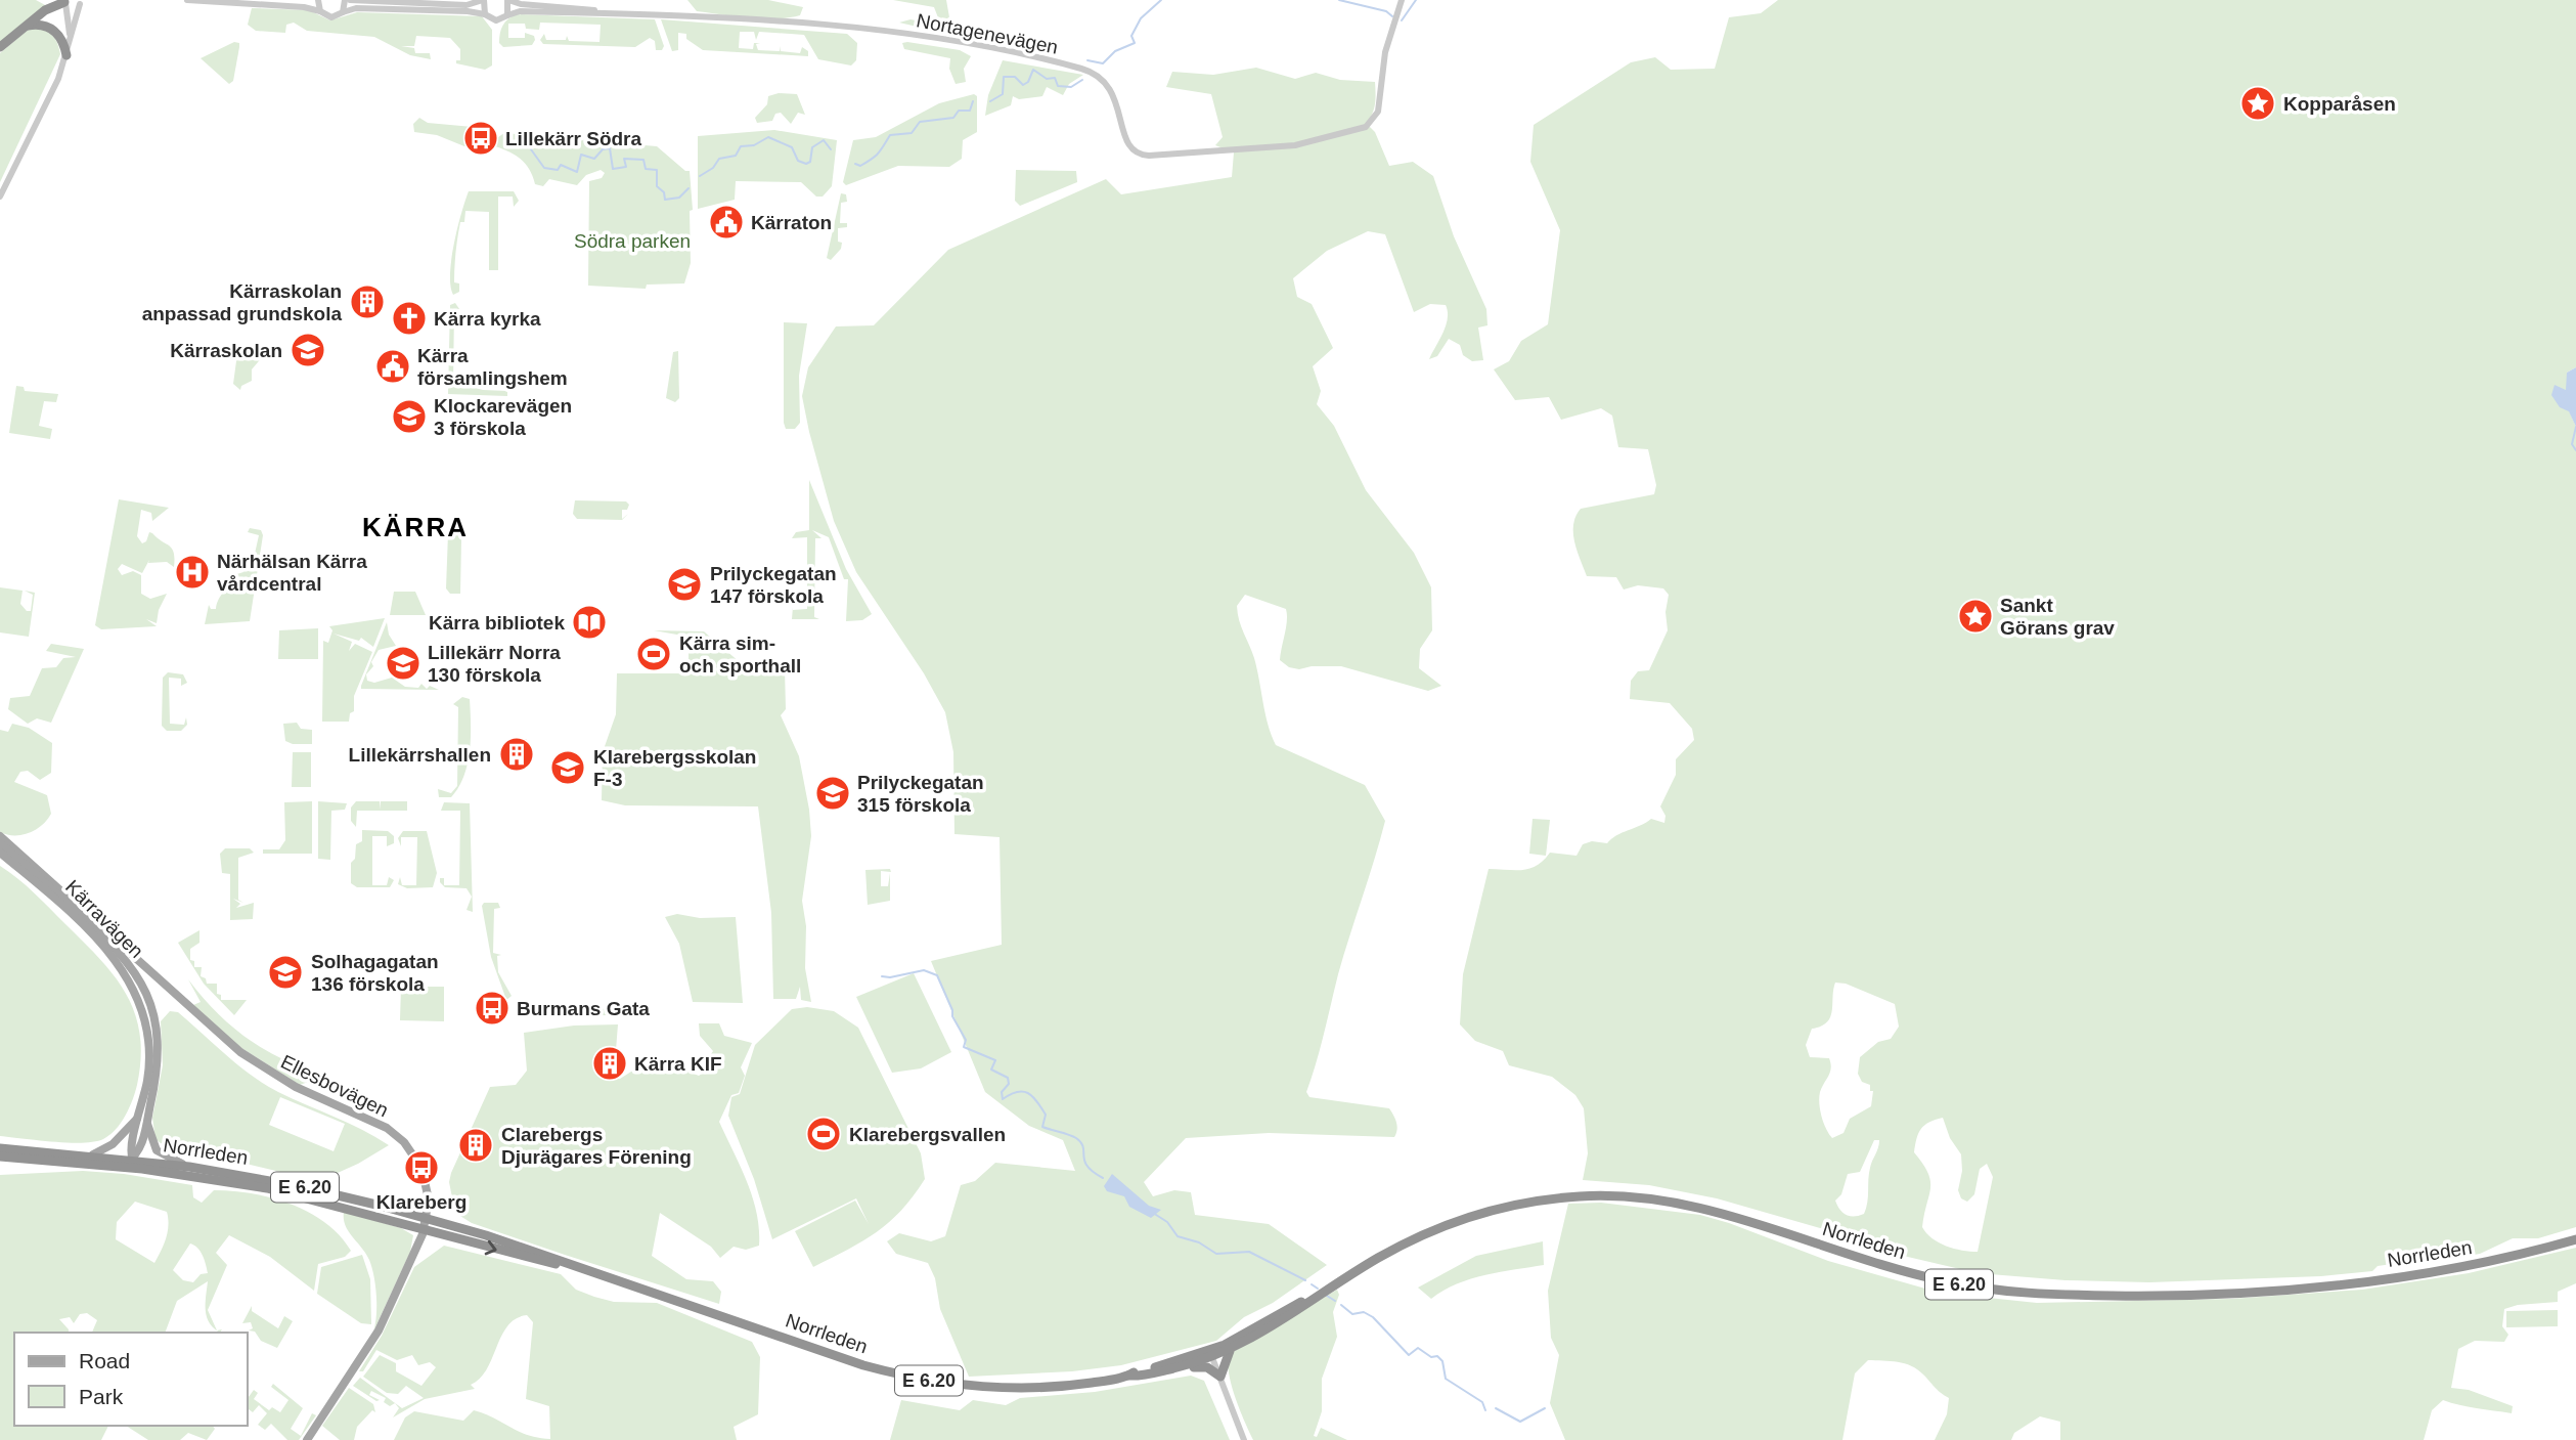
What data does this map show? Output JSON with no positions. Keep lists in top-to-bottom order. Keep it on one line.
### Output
{"streets":{"highway":["Norrleden","E 6.20"],"main road":["Kärravägen","Ellesbovägen"],"street":["Nortagenevägen"]},"crossings":[["Kärravägen","Norrleden"],["Ellesbovägen","Norrleden"]],"districts":["KÄRRA"],"parks":["Södra parken"],"places":{"place":["Kopparåsen","Sankt Görans grav"],"bus stop":["Lillekärr Södra","Burmans Gata","Klareberg"],"public building":["Kärraton","Kärra församlingshem"],"building":["Kärraskolan anpassad grundskola","Lillekärrshallen","Kärra KIF","Clarebergs Djurägares Förening"],"church":["Kärra kyrka"],"school or university":["Kärraskolan","Klockarevägen 3 förskola","Prilyckegatan 147 förskola","Lillekärr Norra 130 förskola","Klarebergsskolan F-3","Prilyckegatan 315 förskola","Solhagagatan 136 förskola"],"hospital":["Närhälsan Kärra vårdcentral"],"library":["Kärra bibliotek"],"sports":["Kärra sim- och sporthall","Klarebergsvallen"]},"legend":["Road","Park"]}
